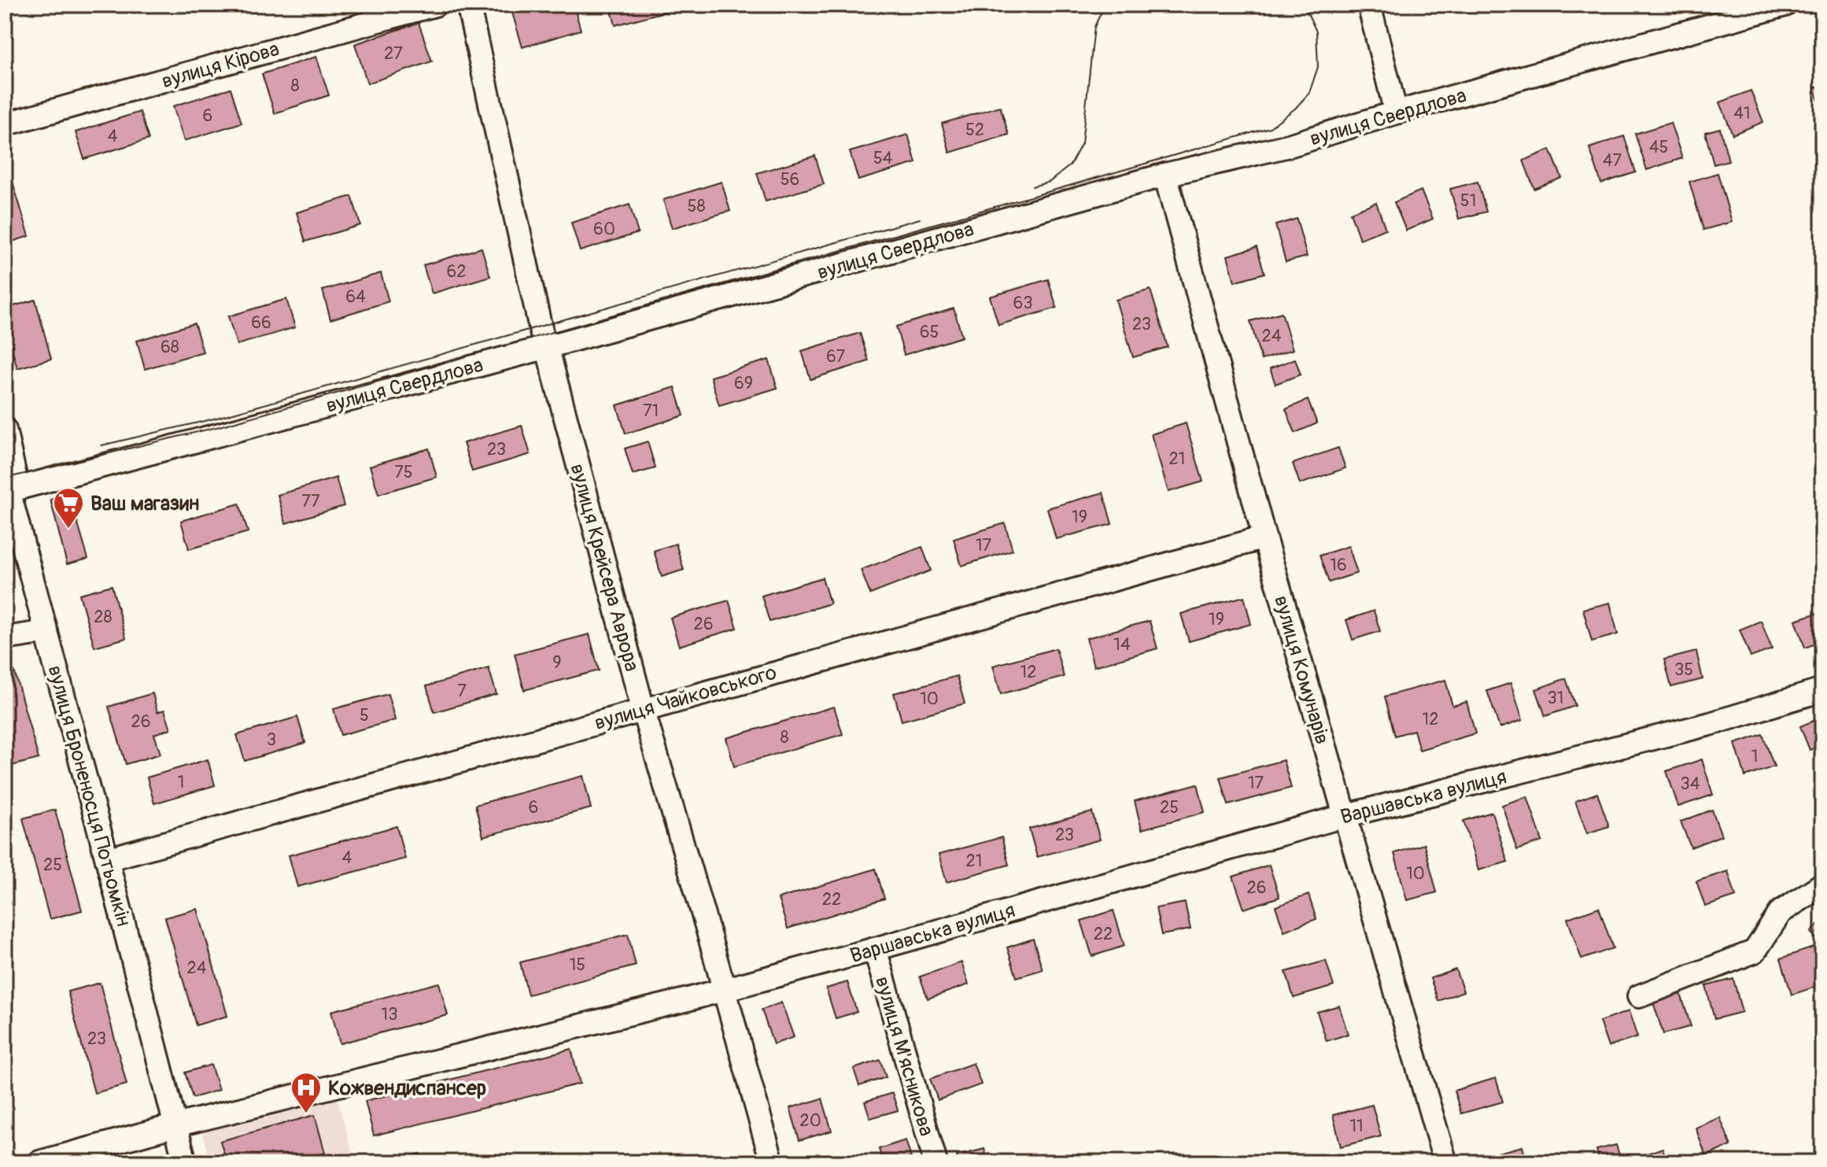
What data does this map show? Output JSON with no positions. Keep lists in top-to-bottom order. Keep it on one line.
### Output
{"streets":{"street":["вулиця Кірова","вулиця Свердлова","вулиця Крейсера Аврора","вулиця Комунарів","вулиця Чайковського","вулиця Броненосця Потьомкін","Варшавська вулиця","вулиця М'ясникова"]},"crossings":[["вулиця Свердлова","вулиця Крейсера Аврора"],["вулиця Свердлова","вулиця Комунарів"],["вулиця Свердлова","вулиця Броненосця Потьомкін"],["вулиця Крейсера Аврора","вулиця Чайковського"],["вулиця Крейсера Аврора","Варшавська вулиця"],["вулиця Комунарів","вулиця Чайковського"],["вулиця Комунарів","Варшавська вулиця"],["вулиця Чайковського","вулиця Броненосця Потьомкін"],["вулиця Броненосця Потьомкін","Варшавська вулиця"],["Варшавська вулиця","вулиця М'ясникова"]],"places":{"supermarket":["Ваш магазин"],"hospital":["Кожвендиспансер"]},"house_numbers":["27","8","41","6","52","4","45","54","47","56","51","58","60","62","64","63","66","23","65","24","68","67","69","71","23","21","75","77","19","17","16","28","19","26","14","9","35","12","7","31","10","5","12","26","8","3","1","1","17","34","6","25","23","4","21","25","10","26","22","22","15","24","13","23","20","11"]}
